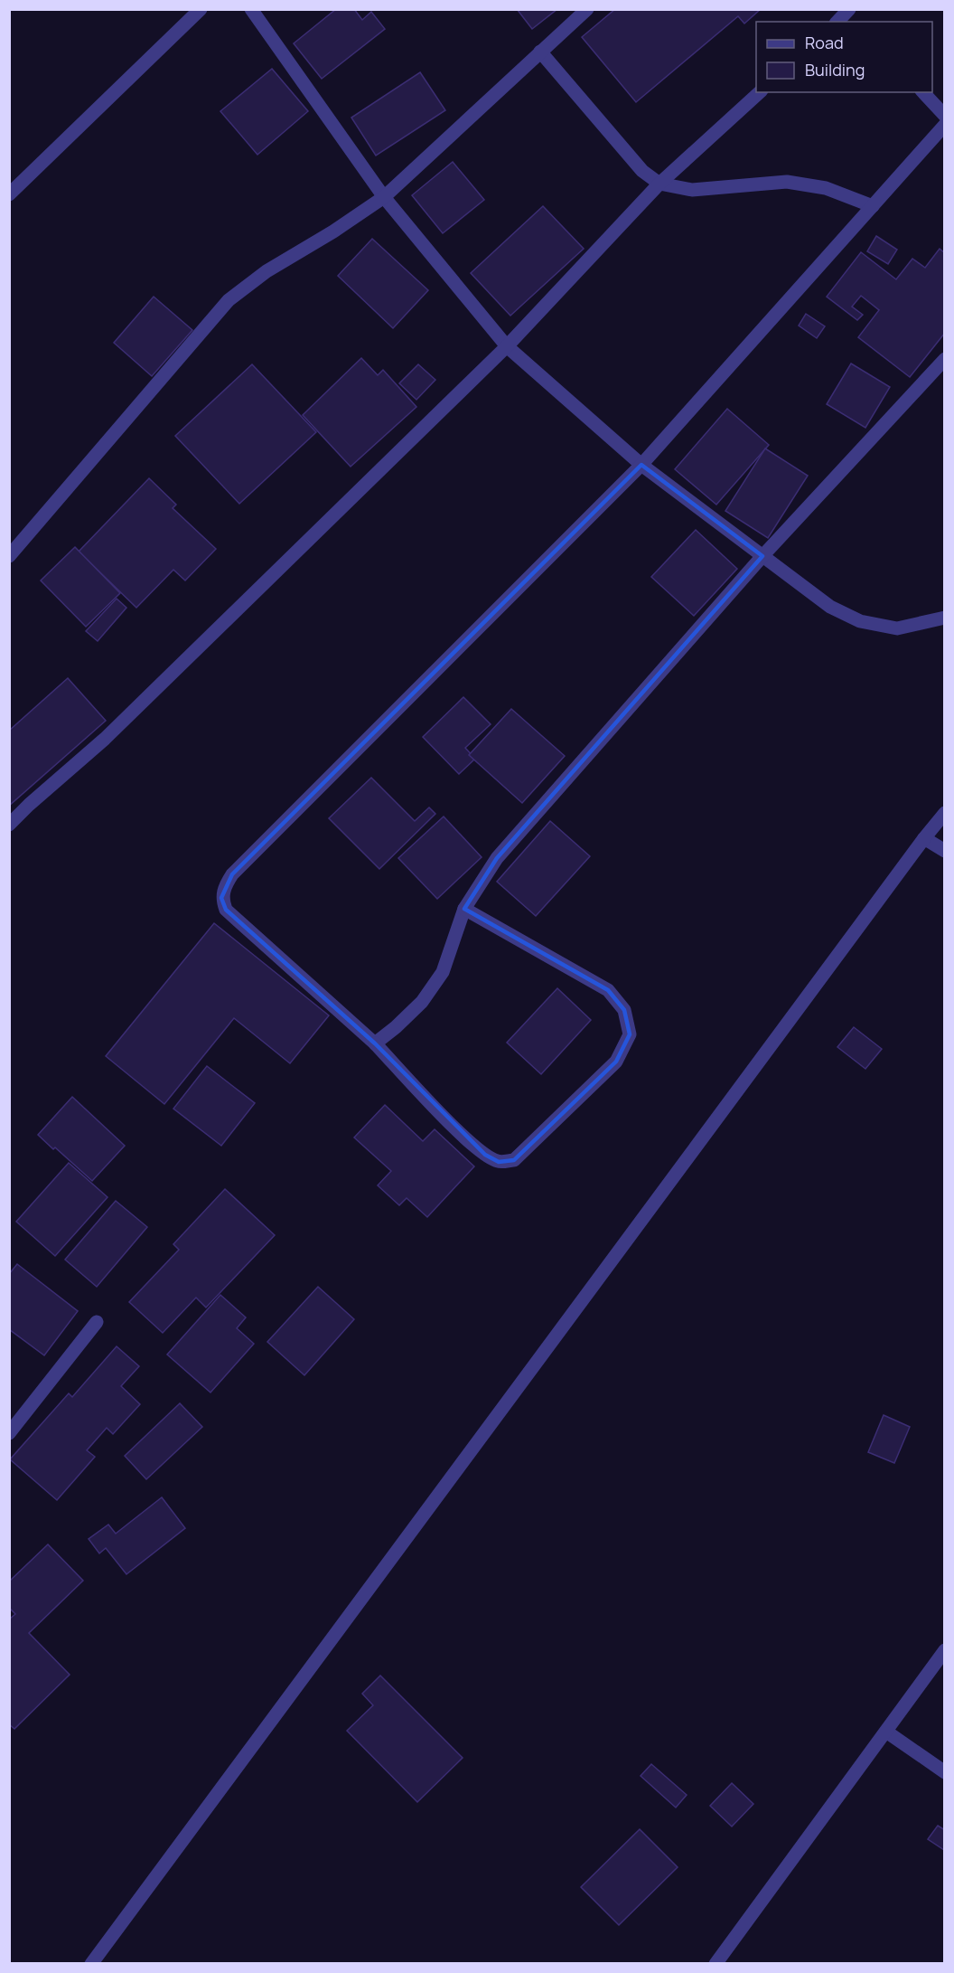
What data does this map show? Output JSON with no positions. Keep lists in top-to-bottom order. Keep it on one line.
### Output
{"legend":["Road","Building"]}
